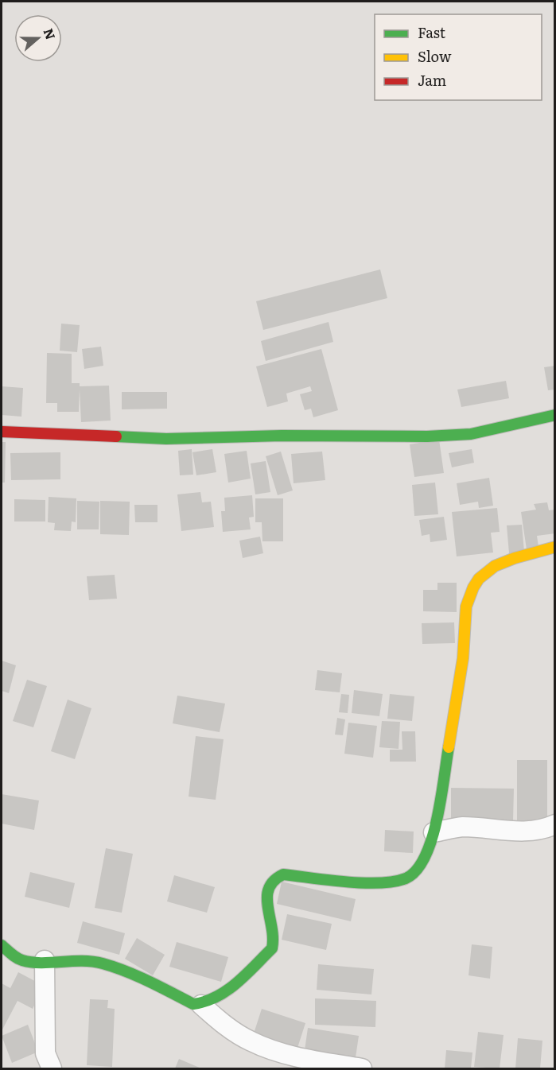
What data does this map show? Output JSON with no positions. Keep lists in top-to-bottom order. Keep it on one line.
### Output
{"legend":["Fast","Slow","Jam"],"north":"right"}
